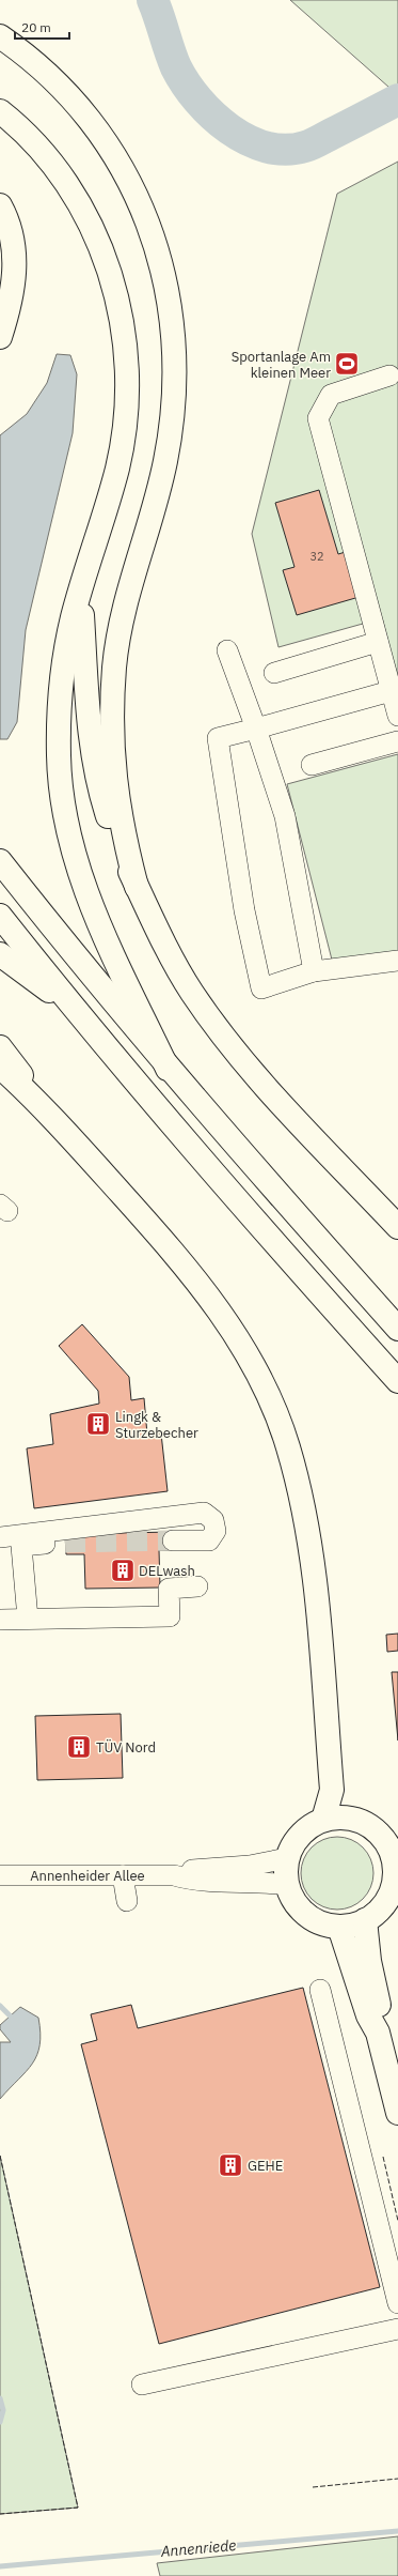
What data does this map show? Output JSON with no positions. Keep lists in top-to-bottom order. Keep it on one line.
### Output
{"streets":{"street":["Annenheider Allee"]},"water":["Annenriede"],"places":{"sports":["Sportanlage Am kleinen Meer"],"building":["Lingk & Sturzebecher","DELwash","TÜV Nord","GEHE"]},"house_numbers":["32"],"scale_bar":"20 m"}
